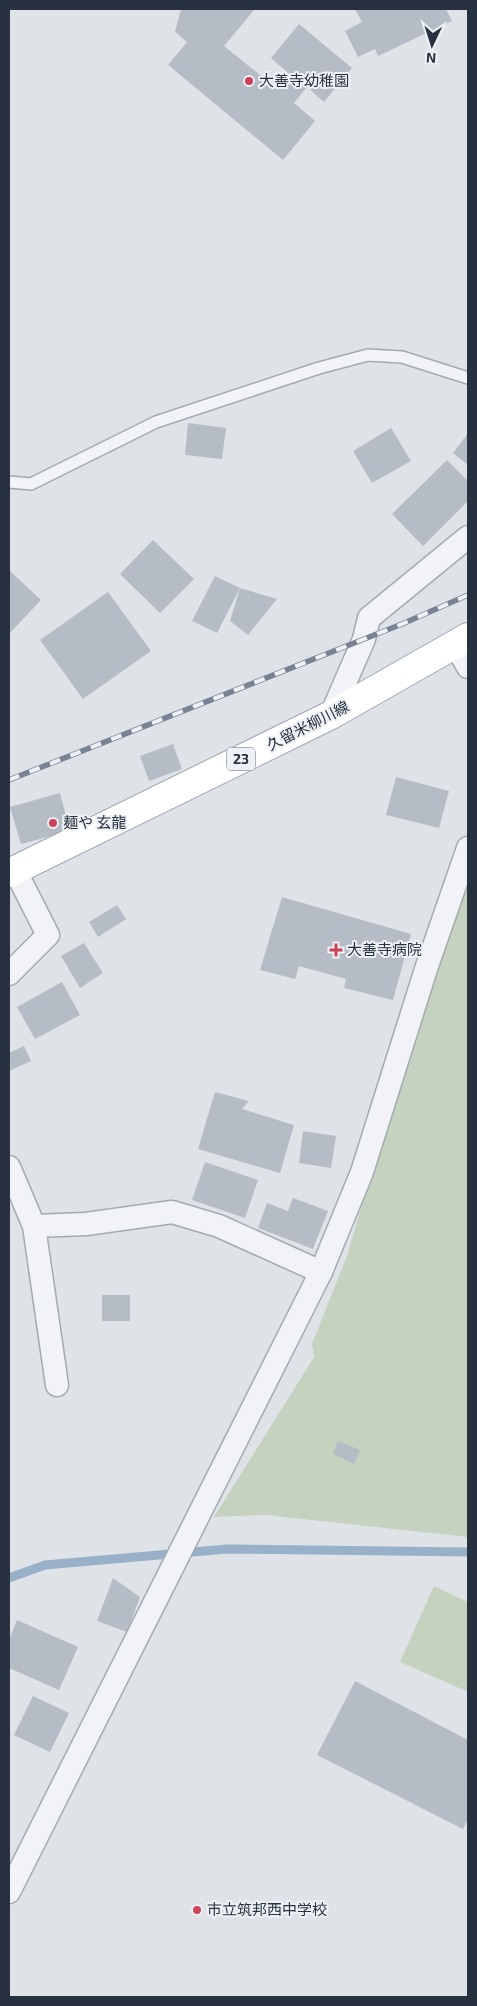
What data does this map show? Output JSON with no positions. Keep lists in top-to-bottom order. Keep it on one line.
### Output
{"streets":{"main road":["久留米柳川線","23"]},"places":{"other":["大善寺幼稚園","麺や 玄龍","市立筑邦西中学校"],"health":["大善寺病院"]},"north":"bottom"}
